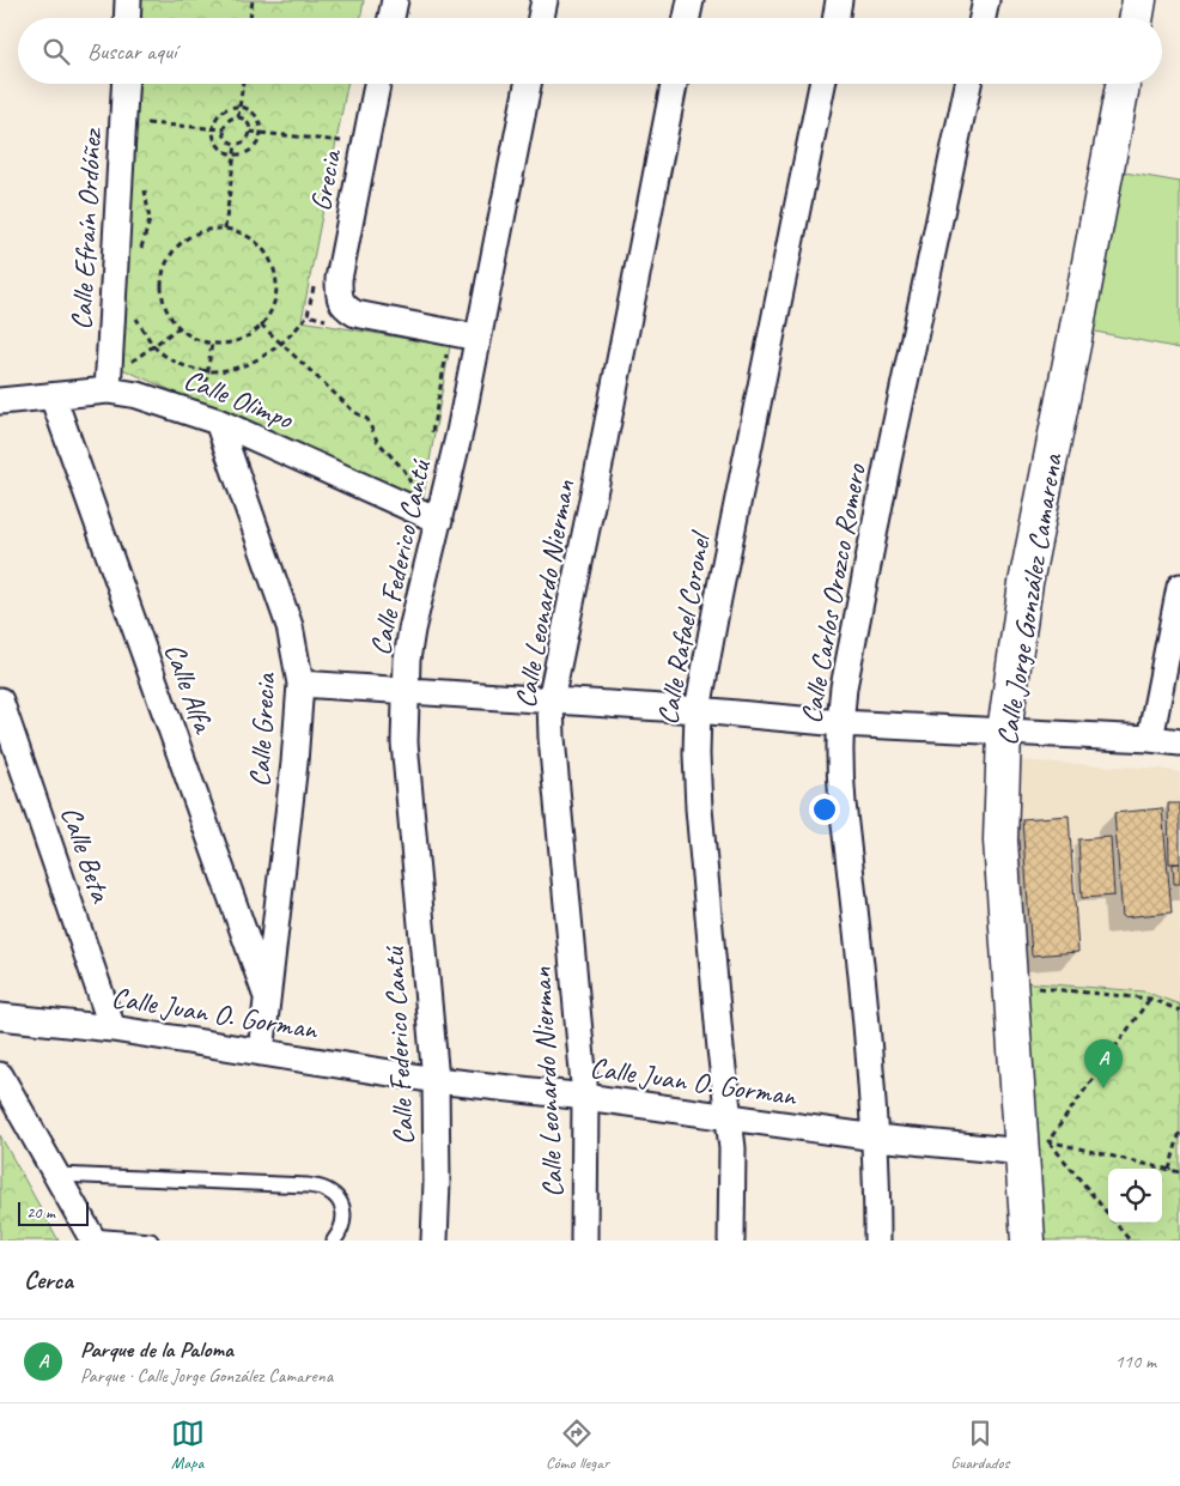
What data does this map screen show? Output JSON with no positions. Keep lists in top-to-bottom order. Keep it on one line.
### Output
{"streets":{"street":["Grecia","Calle Efraín Ordóñez","Calle Olimpo","Calle Federico Cantú","Calle Leonardo Nierman","Calle Carlos Orozco Romero","Calle Jorge González Camarena","Calle Rafael Coronel","Calle Alfa","Calle Grecia","Calle Beta","Calle Juan O. Gorman"]},"crossings":[["Grecia","Calle Federico Cantú"],["Calle Efraín Ordóñez","Calle Olimpo"],["Calle Olimpo","Calle Federico Cantú"],["Calle Olimpo","Calle Alfa"],["Calle Olimpo","Calle Grecia"],["Calle Federico Cantú","Calle Juan O. Gorman"],["Calle Leonardo Nierman","Calle Juan O. Gorman"],["Calle Carlos Orozco Romero","Calle Juan O. Gorman"],["Calle Jorge González Camarena","Calle Juan O. Gorman"],["Calle Rafael Coronel","Calle Juan O. Gorman"],["Calle Alfa","Calle Grecia"],["Calle Grecia","Calle Juan O. Gorman"],["Calle Beta","Calle Juan O. Gorman"]],"scale_bar":"20 m","page":{"search":"Buscar aquí","pins":"A","scale":"20 m","heading":"Cerca","list":[{"mark":"A","name":"Parque de la Paloma","note":"Parque · Calle Jorge González Camarena","value":"110 m"}],"nav":["Mapa","Cómo llegar","Guardados"]}}
